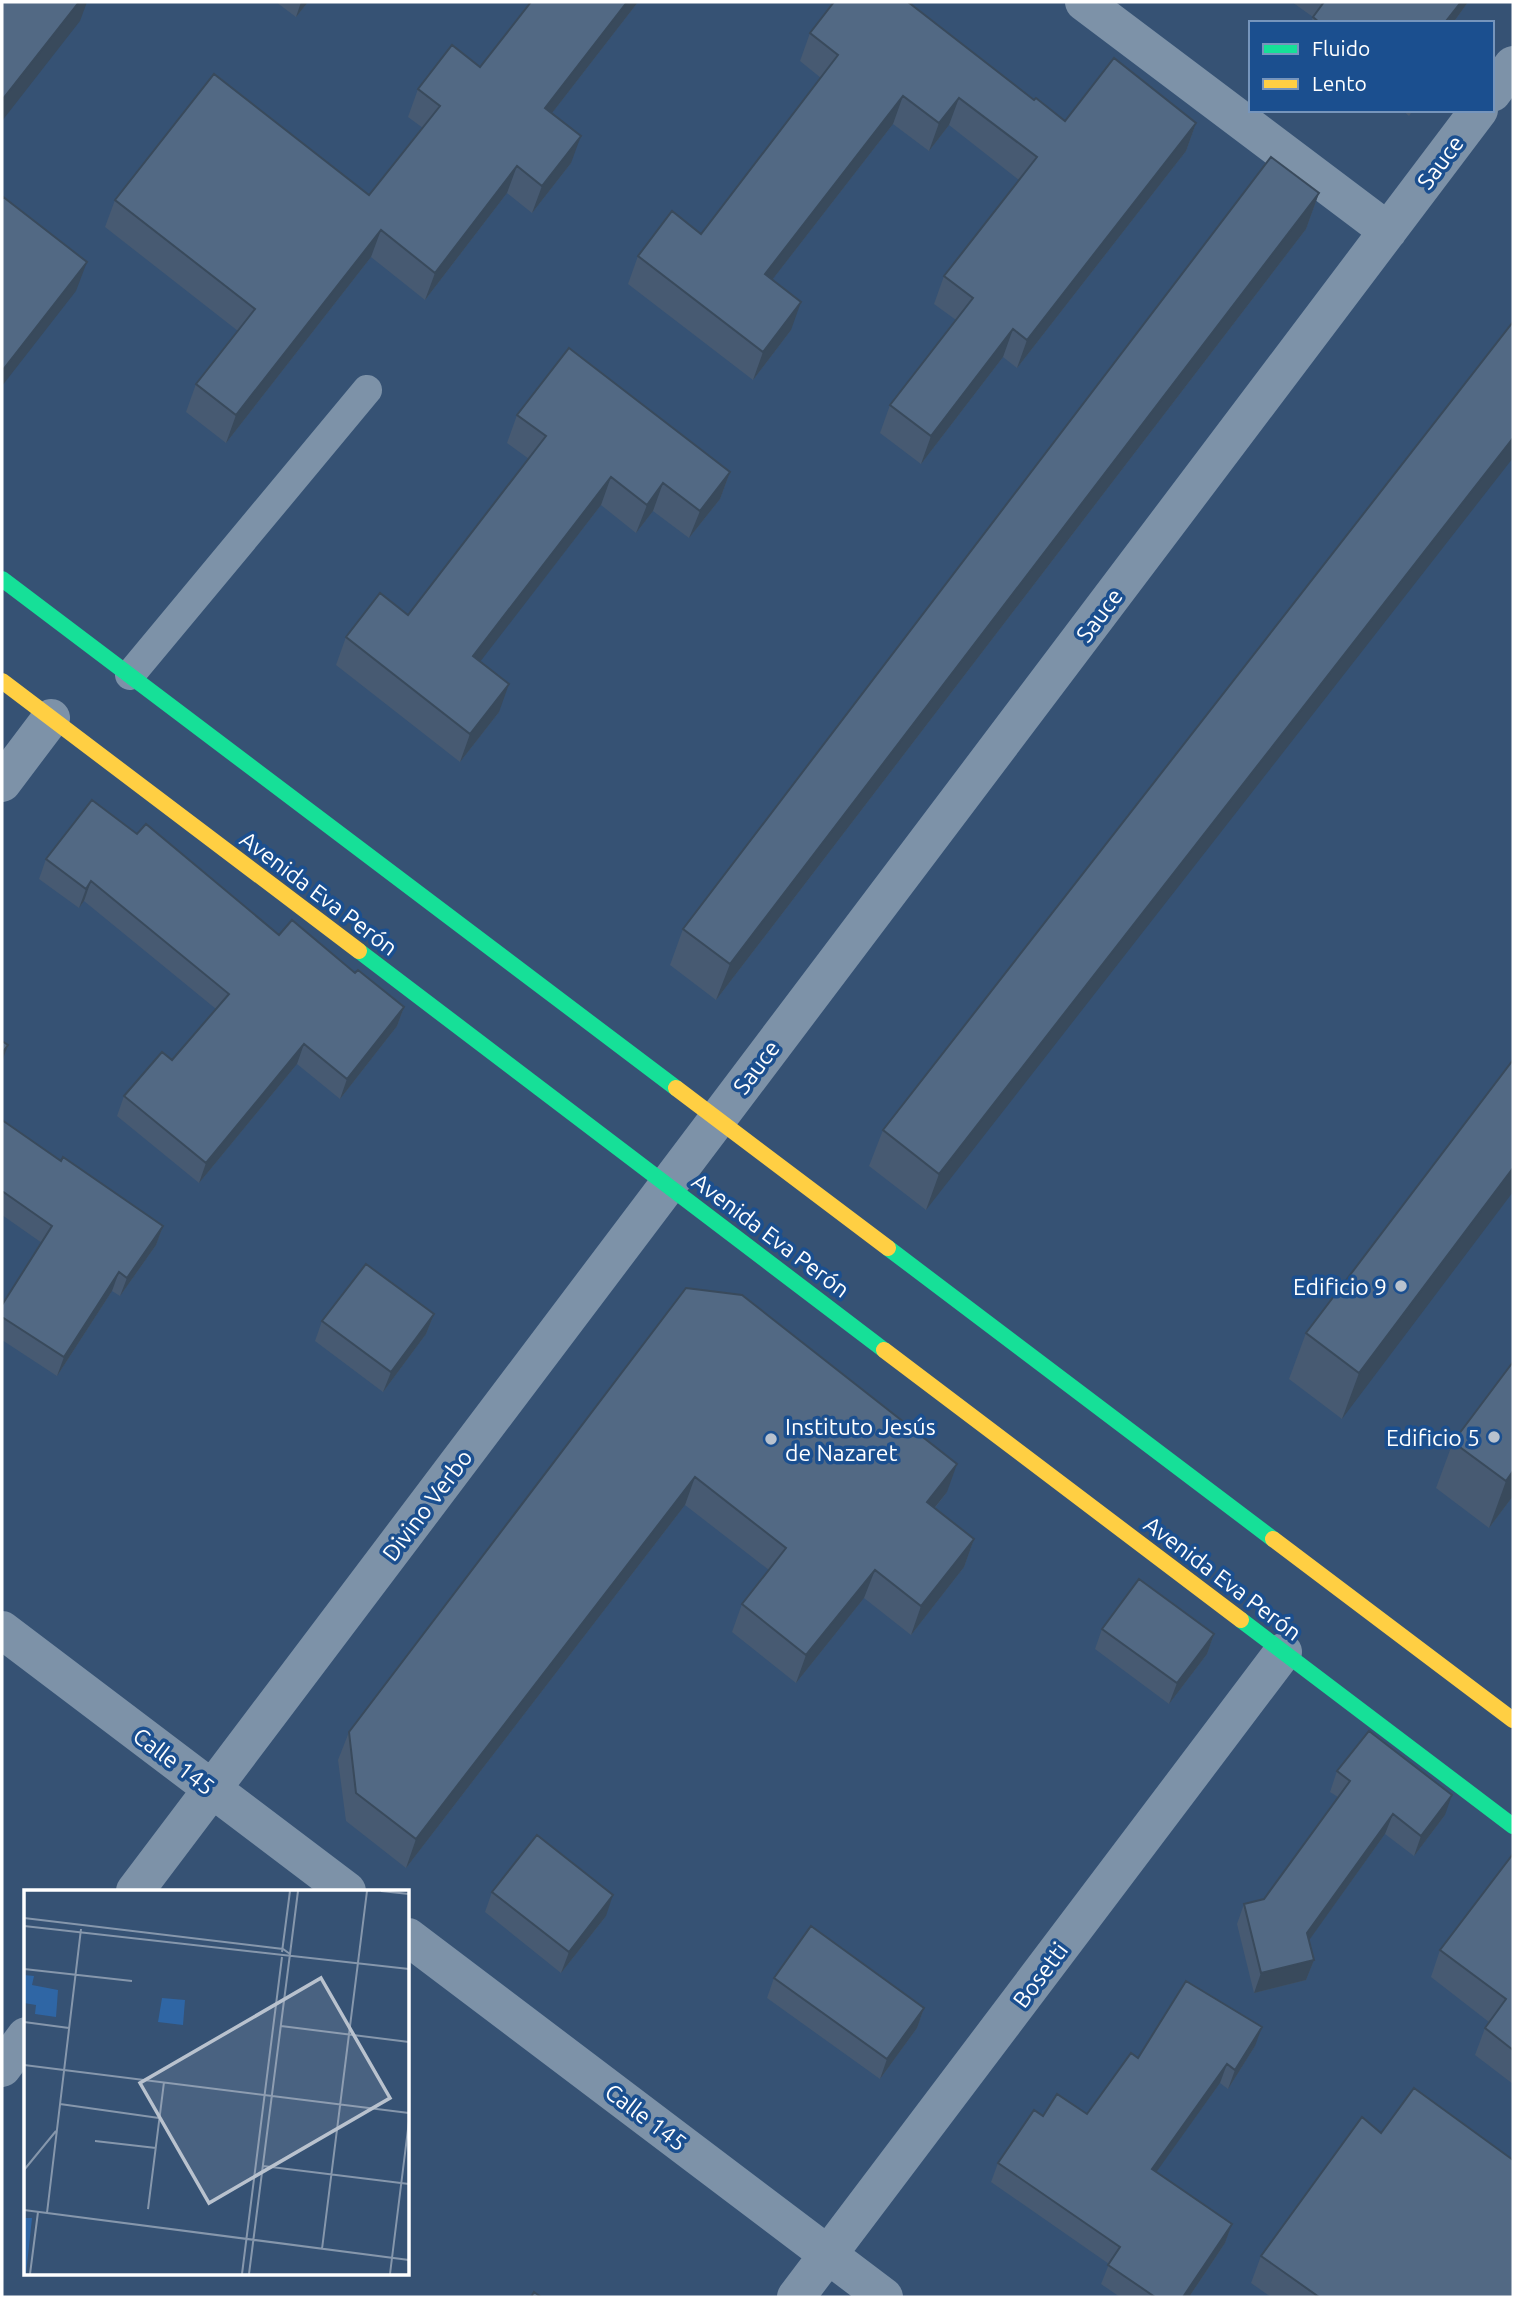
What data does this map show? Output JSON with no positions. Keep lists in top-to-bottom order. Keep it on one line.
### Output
{"streets":{"street":["Sauce","Avenida Eva Perón","Divino Verbo","Calle 145","Bosetti"]},"crossings":[["Sauce","Divino Verbo"],["Avenida Eva Perón","Divino Verbo"],["Avenida Eva Perón","Bosetti"],["Divino Verbo","Calle 145"],["Calle 145","Bosetti"]],"places":["Edificio 9","Edificio 5","Instituto Jesús de Nazaret"],"legend":["Fluido","Lento"]}
